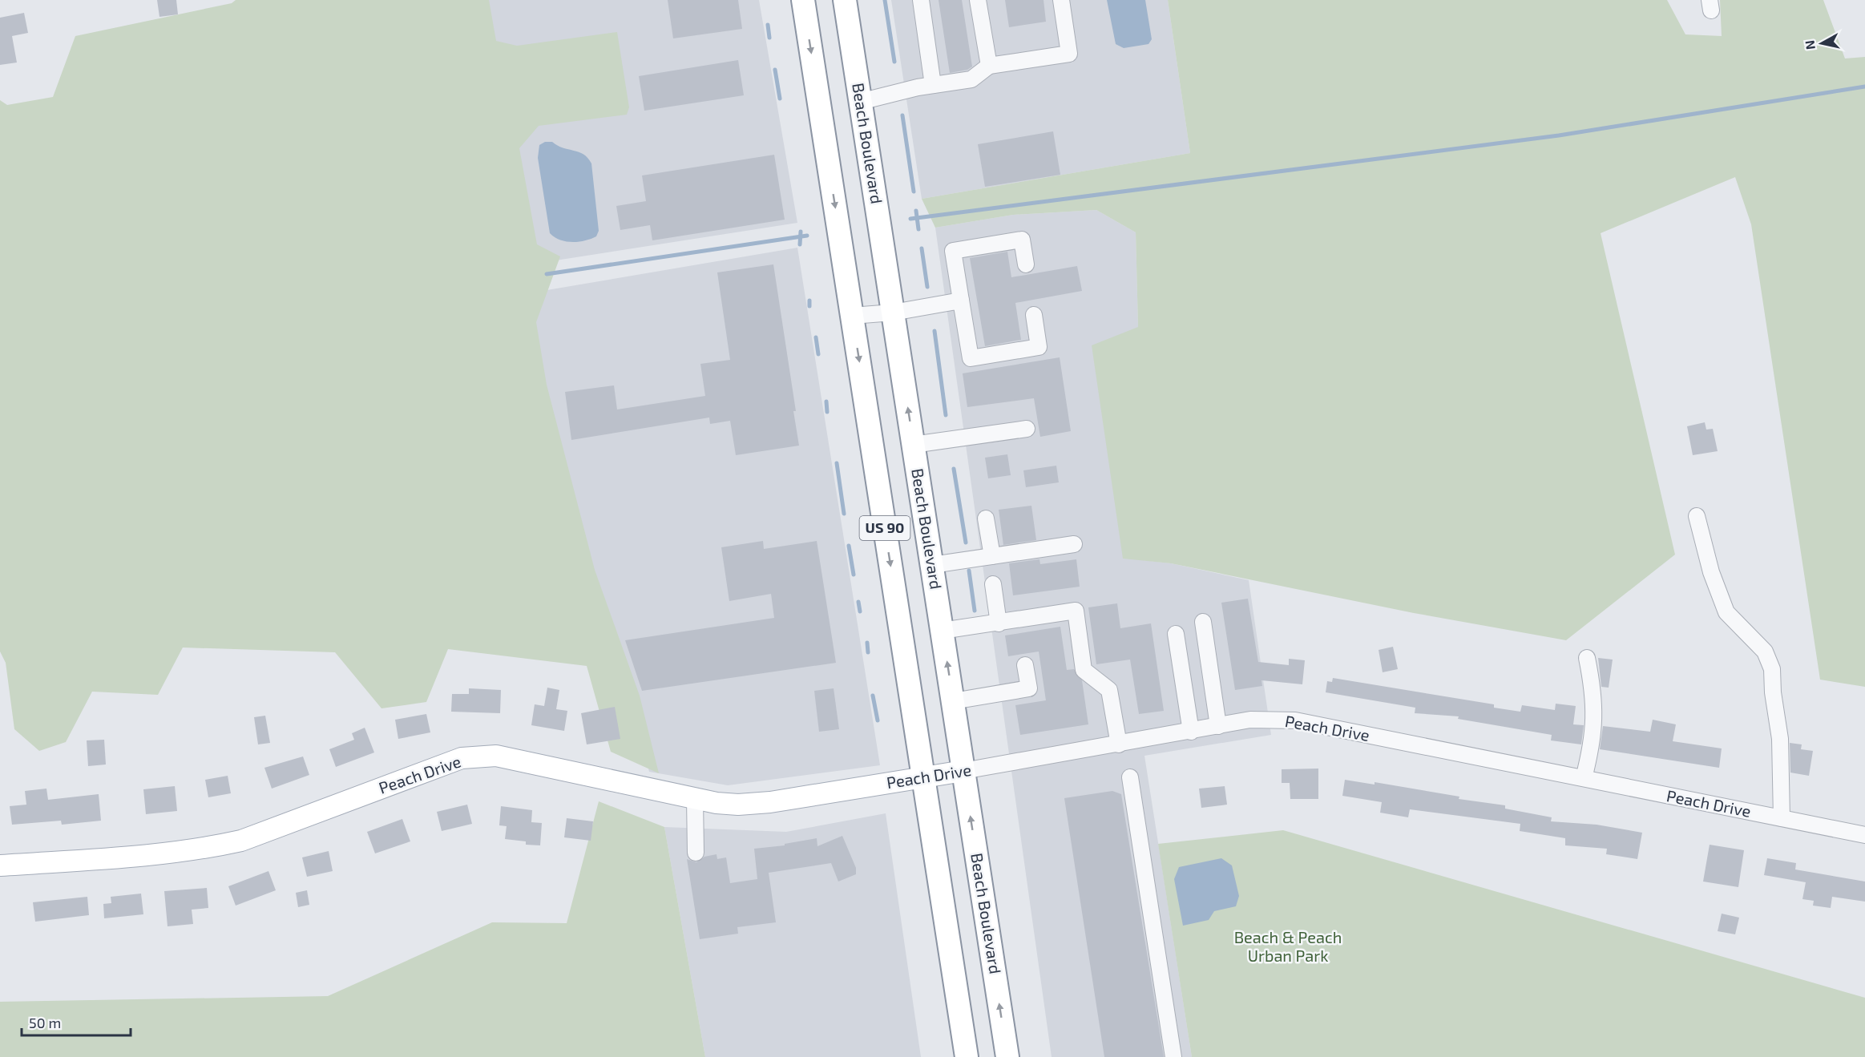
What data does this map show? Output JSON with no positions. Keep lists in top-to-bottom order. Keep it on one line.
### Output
{"streets":{"highway":["Beach Boulevard","US 90"],"main road":["Peach Drive"]},"crossings":[["Beach Boulevard","Peach Drive"],["US 90","Peach Drive"]],"parks":["Beach & Peach Urban Park"],"scale_bar":"50 m","north":"left"}
